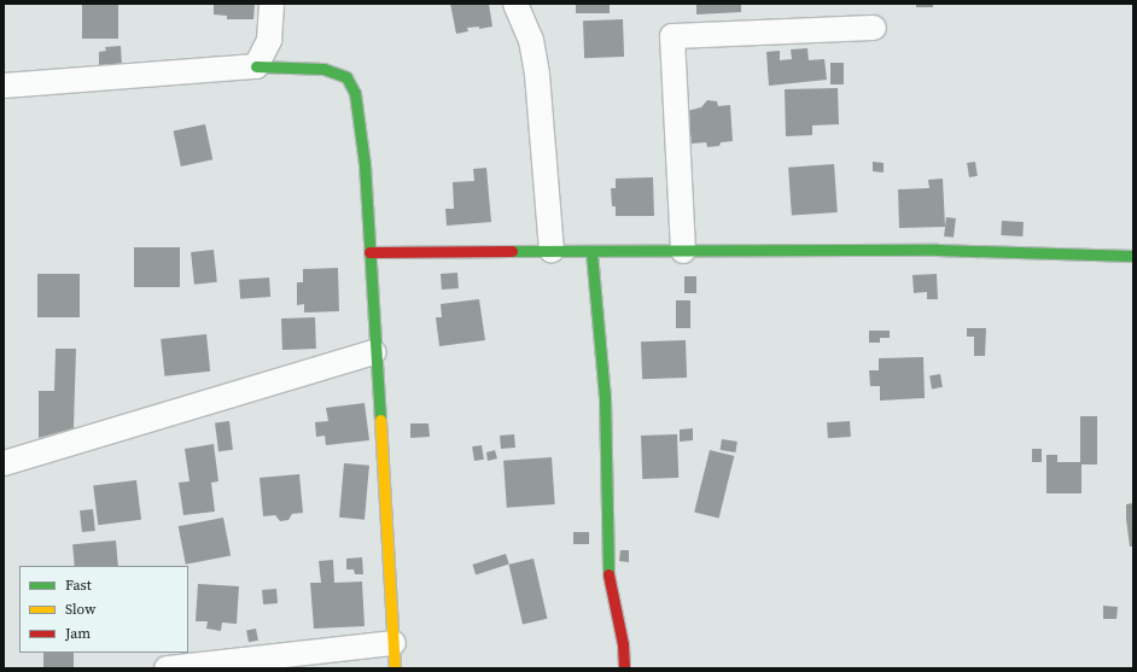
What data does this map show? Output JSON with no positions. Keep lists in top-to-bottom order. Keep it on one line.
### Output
{"legend":["Fast","Slow","Jam"]}
